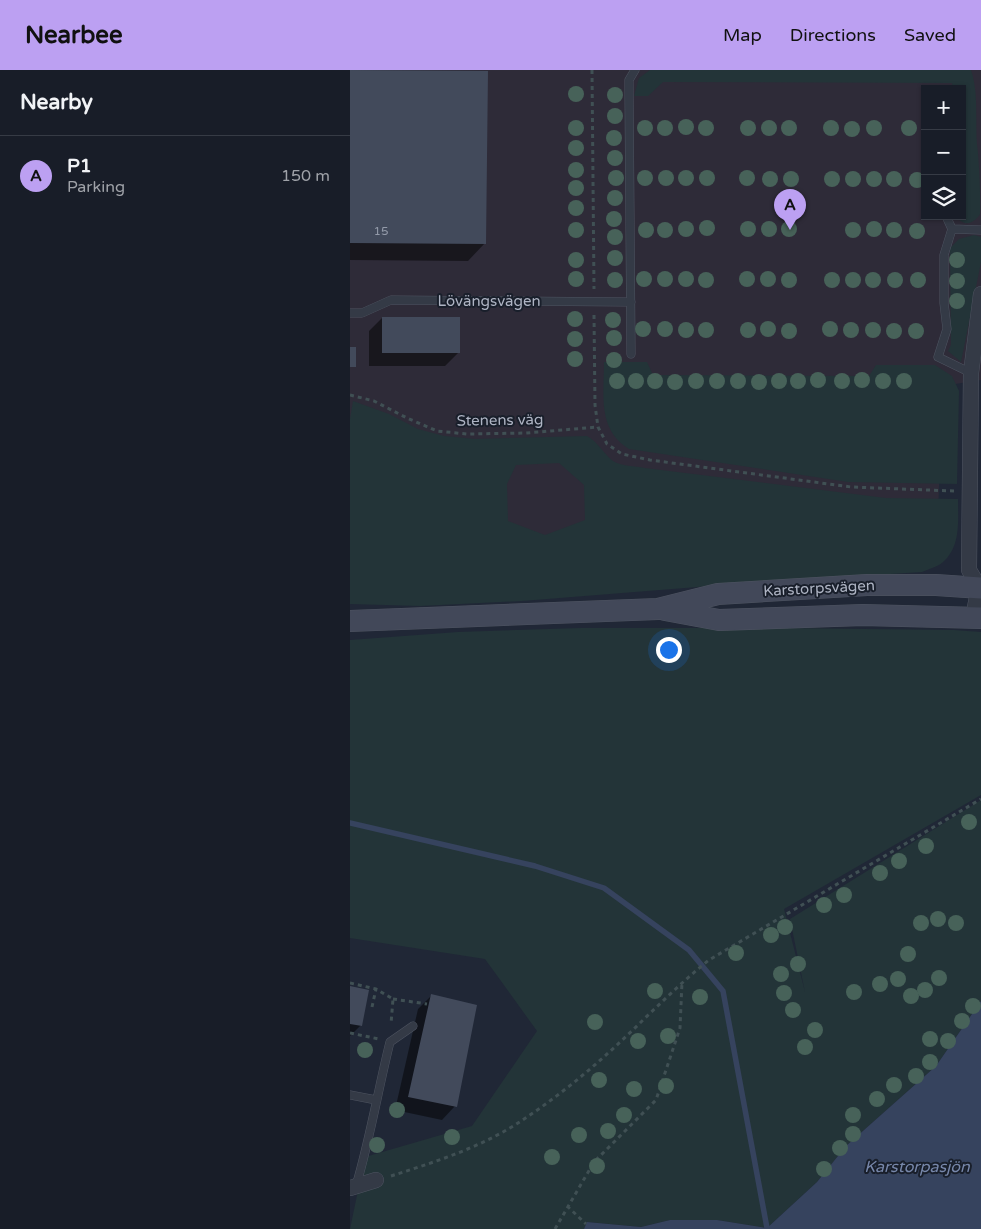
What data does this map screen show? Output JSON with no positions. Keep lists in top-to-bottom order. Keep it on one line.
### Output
{"streets":{"main road":["Karstorpsvägen"],"lane":["Lövängsvägen"],"path":["Stenens väg"]},"water":["Karstorpasjön"],"house_numbers":["15"],"page":{"header":"Nearbee","nav":["Map","Directions","Saved"],"heading":"Nearby","map_buttons":["+","−"],"list":[{"mark":"A","name":"P1","note":"Parking","value":"150 m"}],"pins":"A"}}
